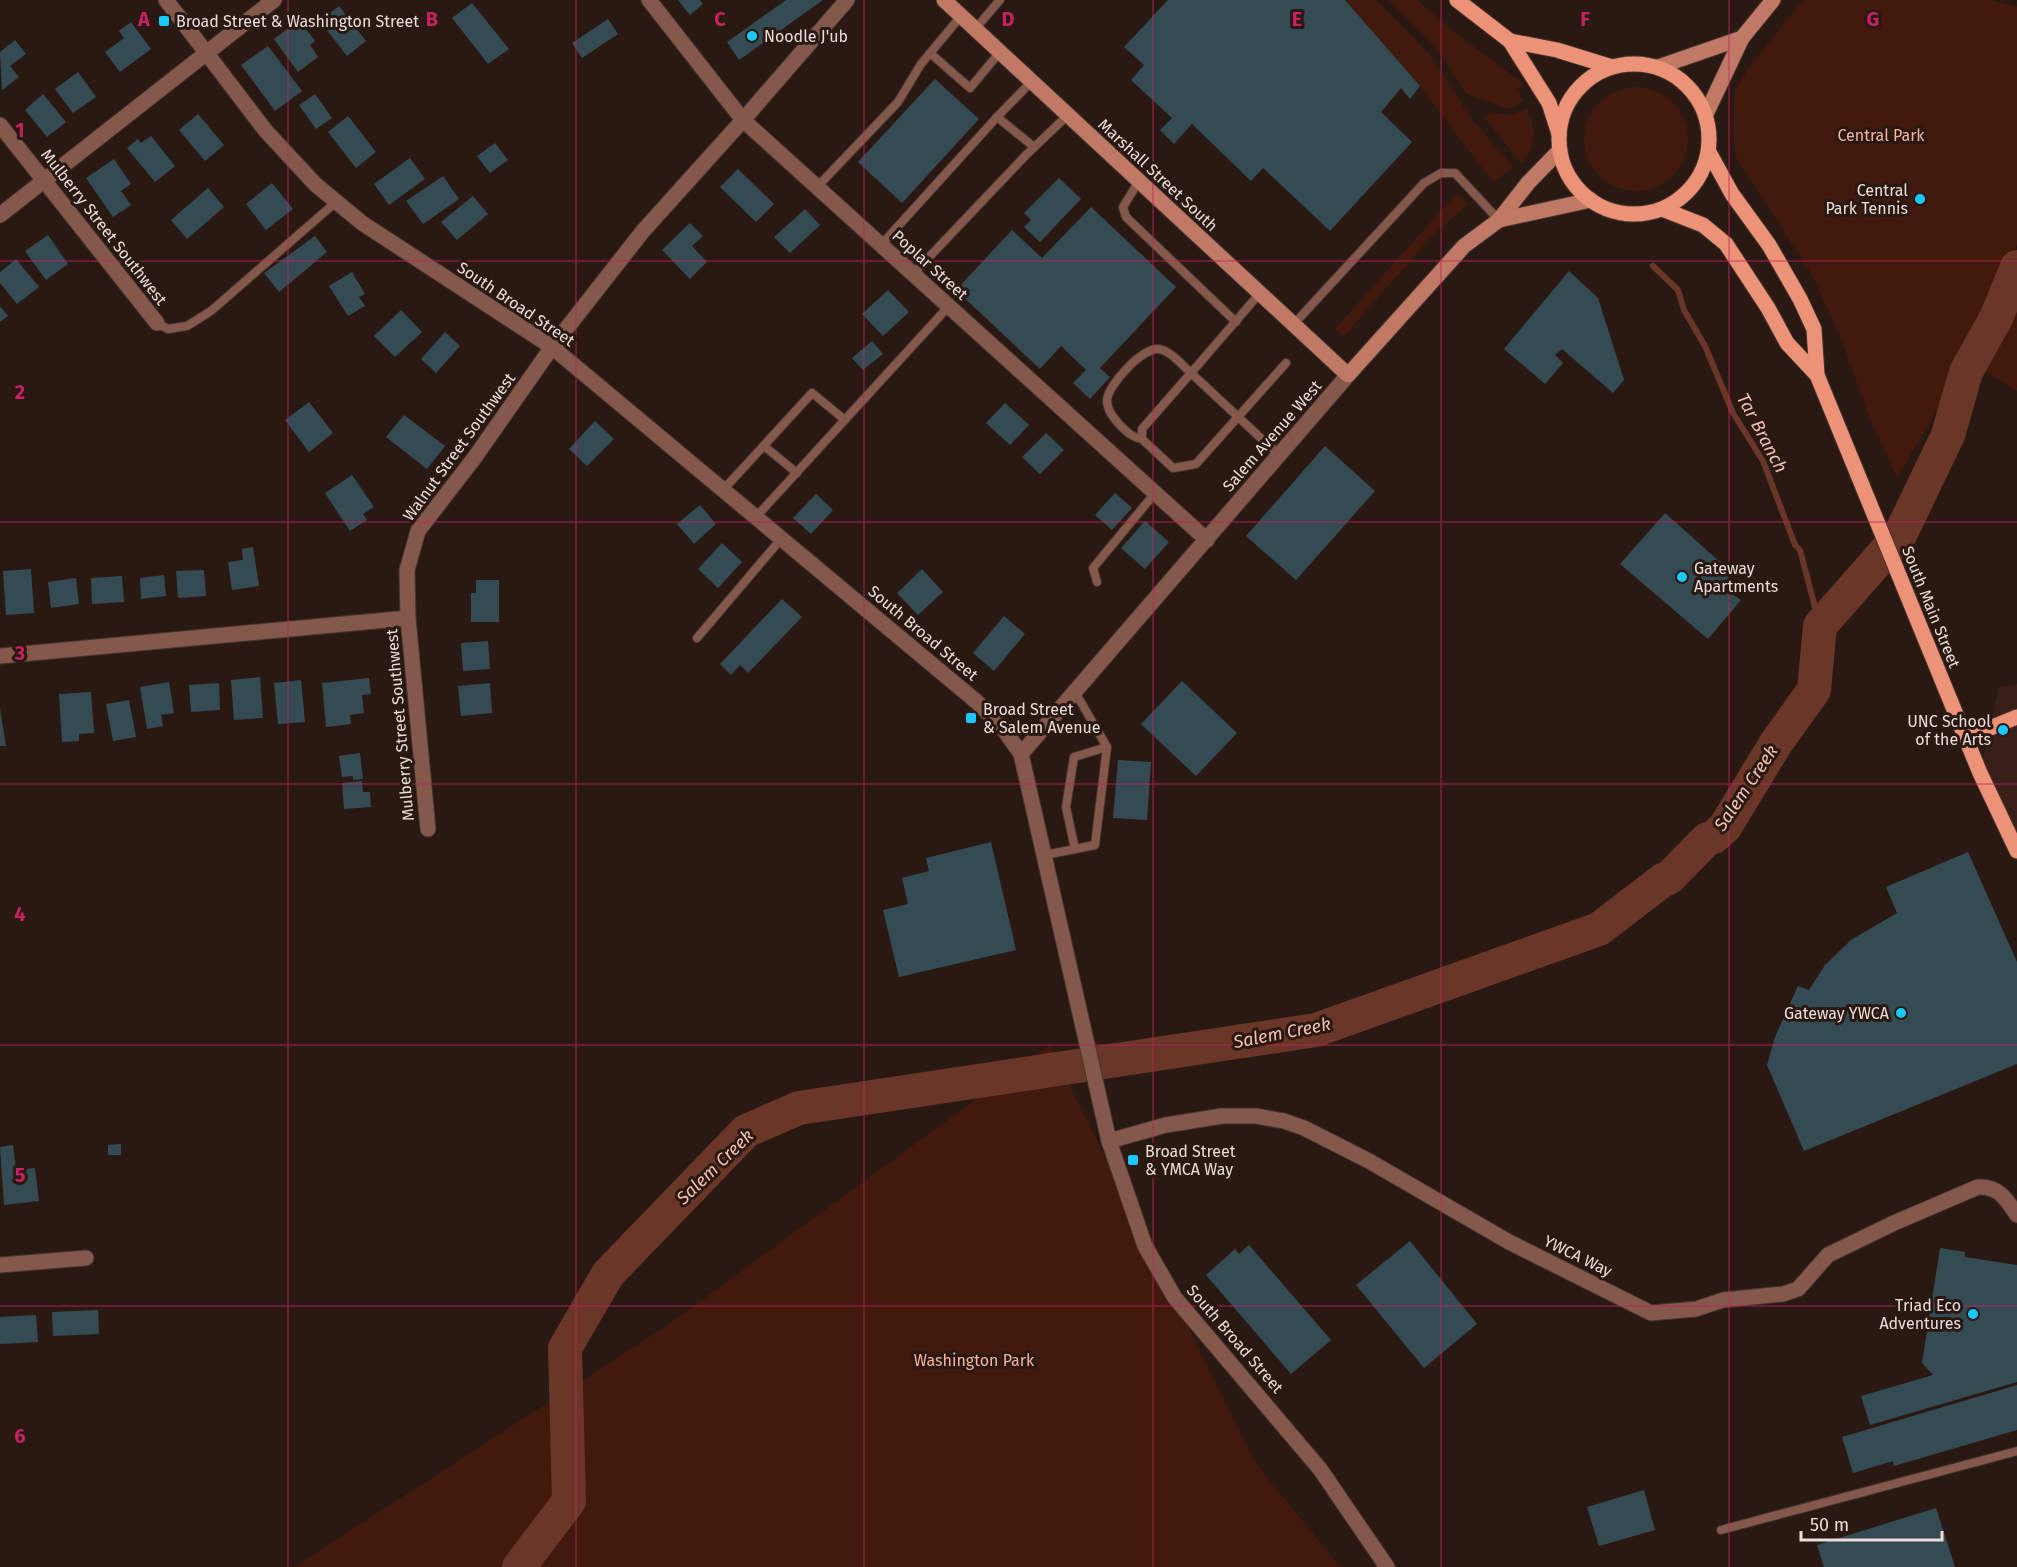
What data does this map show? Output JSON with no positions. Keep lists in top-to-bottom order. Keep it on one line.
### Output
{"streets":{"main road":["Marshall Street South","Salem Avenue West","South Main Street"],"street":["Mulberry Street Southwest","Poplar Street","South Broad Street","Walnut Street Southwest","YWCA Way"]},"crossings":[["Marshall Street South","Salem Avenue West"],["Mulberry Street Southwest","Walnut Street Southwest"],["Poplar Street","Salem Avenue West"],["Poplar Street","Walnut Street Southwest"],["South Broad Street","Salem Avenue West"],["South Broad Street","Walnut Street Southwest"],["South Broad Street","YWCA Way"],["Salem Avenue West","South Main Street"]],"water":["Tar Branch","Salem Creek"],"parks":["Central Park","Washington Park"],"places":{"transit":["Broad Street & Washington Street","Broad Street & Salem Avenue","Broad Street & YMCA Way"],"other":["Noodle J'ub","Central Park Tennis","Gateway Apartments","UNC School of the Arts","Gateway YWCA","Triad Eco Adventures"]},"scale_bar":"50 m","grid":{"columns":["A","B","C","D","E","F","G"],"rows":["1","2","3","4","5","6"]}}
